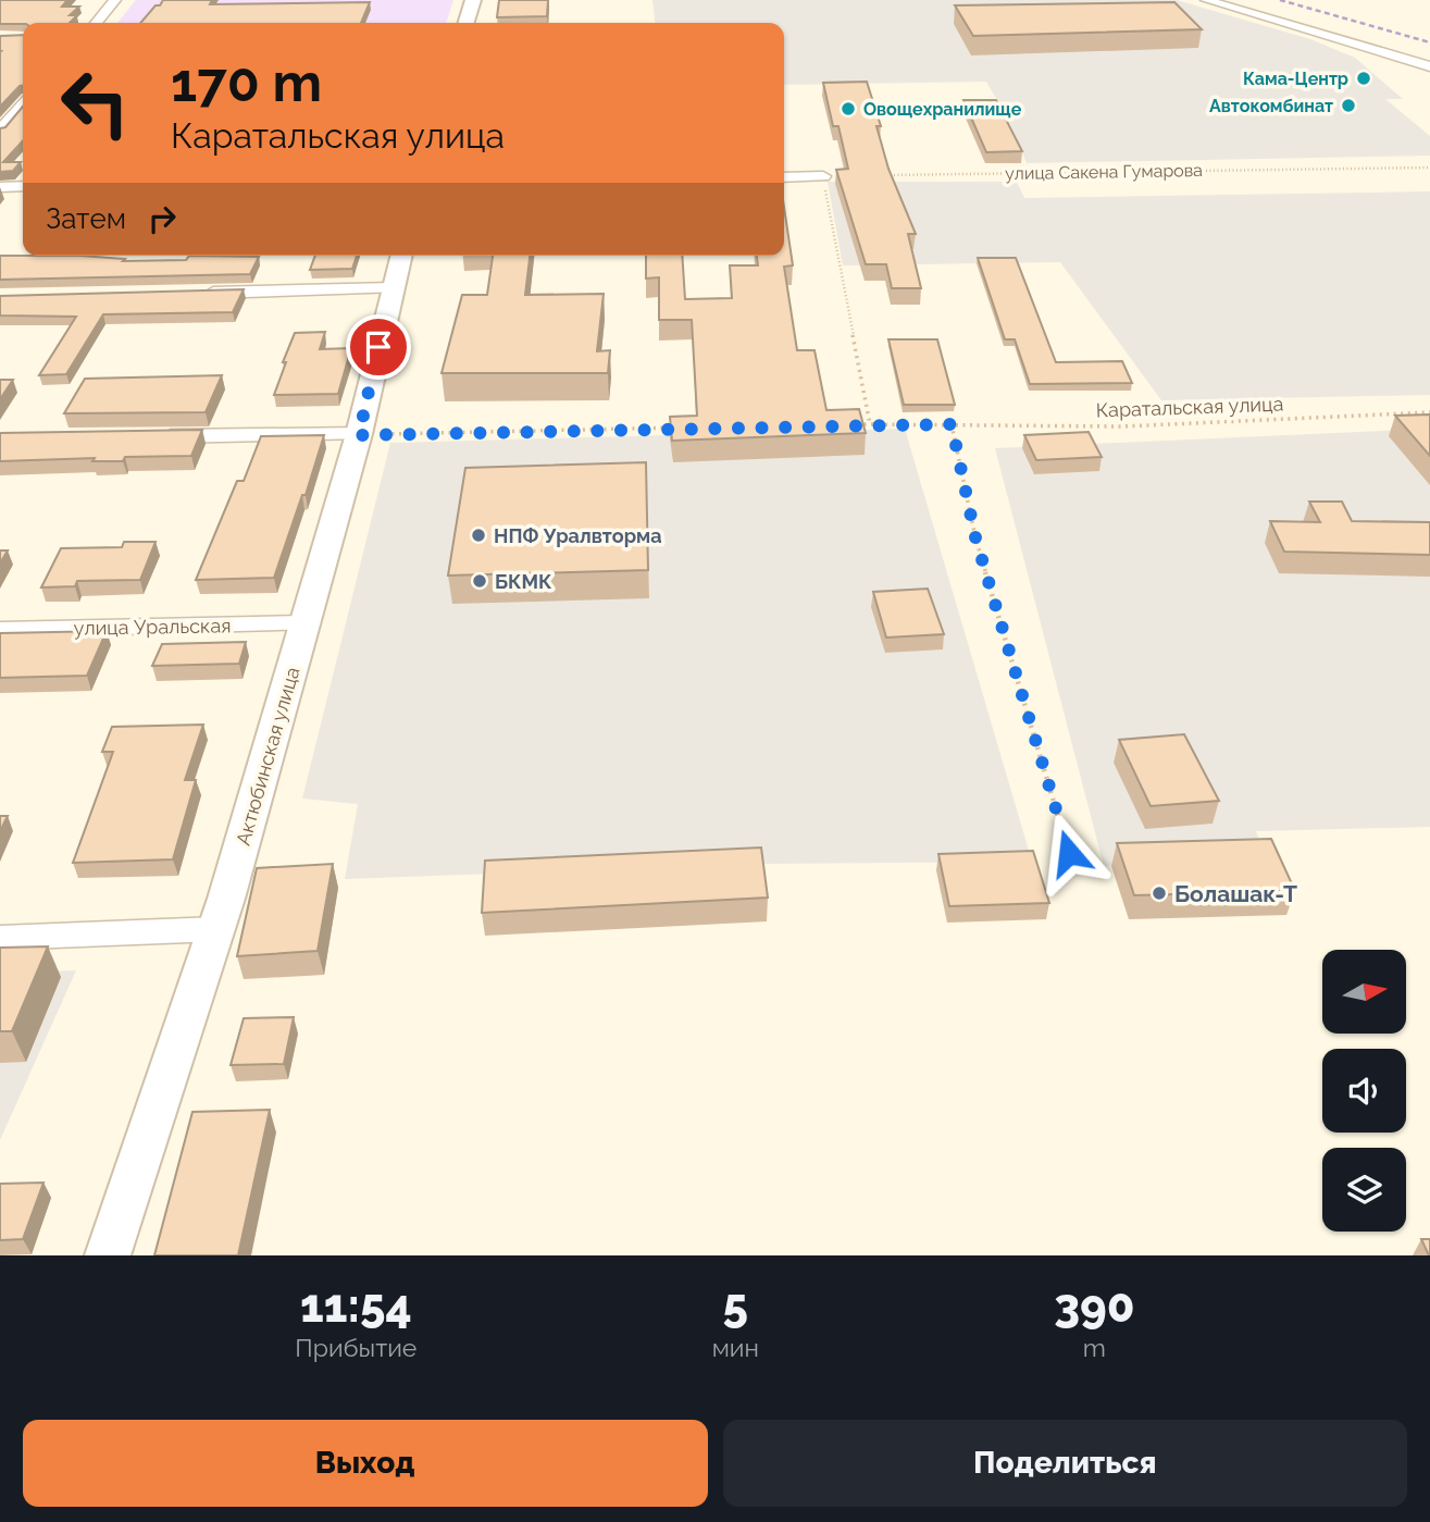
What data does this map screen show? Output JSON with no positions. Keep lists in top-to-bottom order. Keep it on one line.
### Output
{"streets":{"street":["улица Уральская","Актюбинская улица"],"path":["улица Сакена Гумарова","Каратальская улица"]},"crossings":[["улица Уральская","Актюбинская улица"]],"places":["Кама-Центр","Автокомбинат","Овощехранилище","НПФ Уралвторма","БКМК","Болашак-Т"],"north":"right","page":{"turn":["170 m","Каратальская улица"],"then":"Затем","eta":["11:54","Прибытие","5","мин","390","m"],"buttons":["Выход","Поделиться"]}}
